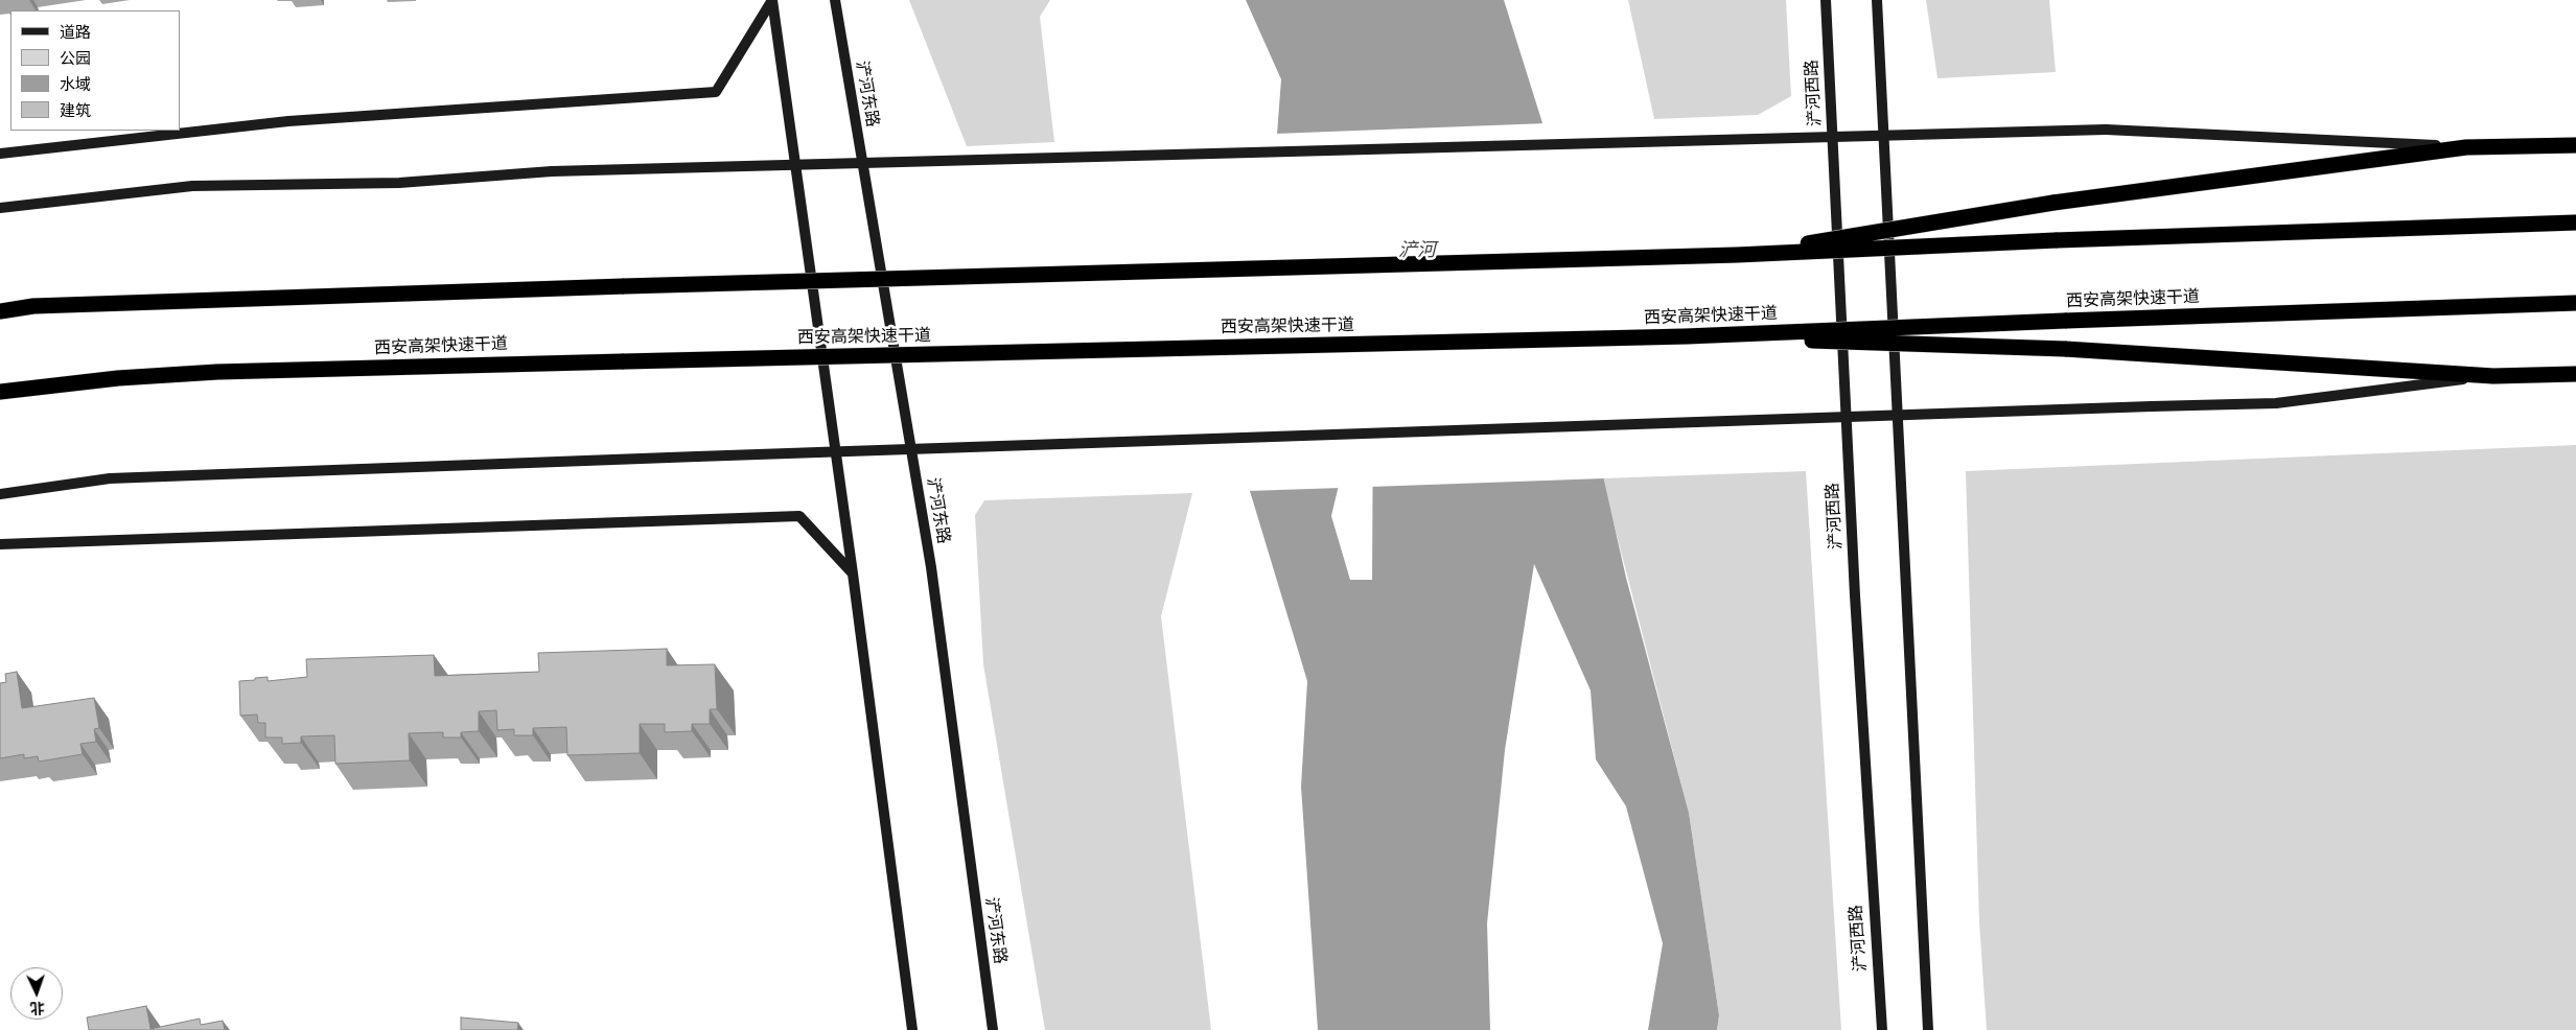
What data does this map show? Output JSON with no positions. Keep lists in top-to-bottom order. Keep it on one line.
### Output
{"streets":{"highway":["西安高架快速干道"],"main road":["浐河西路","浐河东路"]},"water":["浐河"],"legend":["道路","公园","水域","建筑"],"north":"bottom"}
